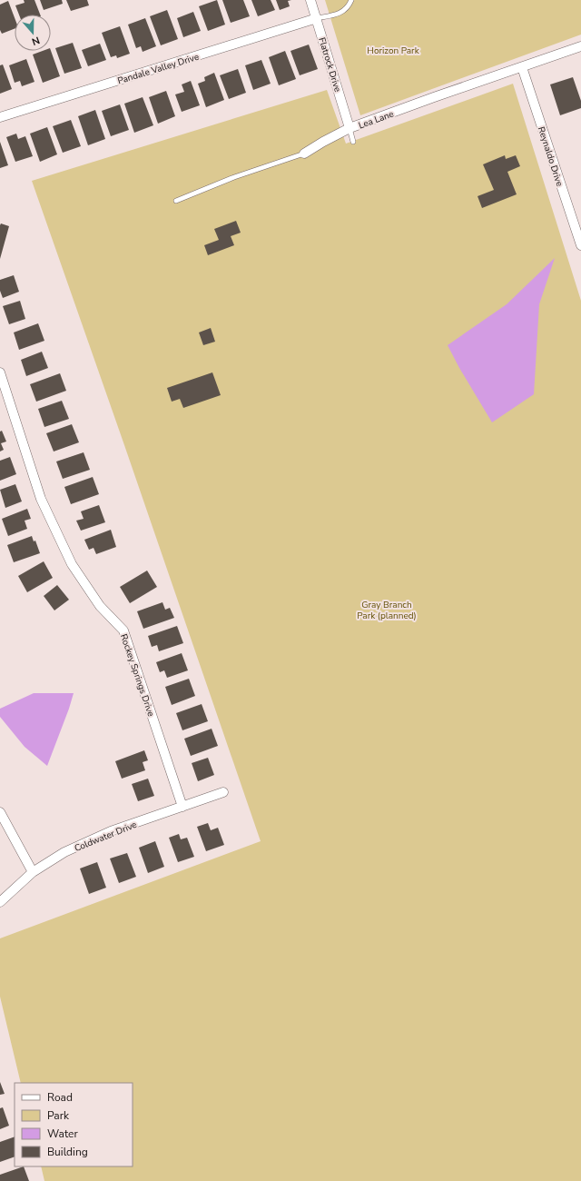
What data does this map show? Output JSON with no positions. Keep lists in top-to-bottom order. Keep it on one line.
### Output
{"streets":{"street":["Flatrock Drive","Pandale Valley Drive","Lea Lane","Reynaldo Drive","Rockey Springs Drive","Coldwater Drive"]},"crossings":[["Flatrock Drive","Pandale Valley Drive"],["Flatrock Drive","Lea Lane"],["Lea Lane","Reynaldo Drive"],["Rockey Springs Drive","Coldwater Drive"]],"parks":["Horizon Park","Gray Branch Park (planned)"],"legend":["Road","Park","Water","Building"],"north":"bottom"}
